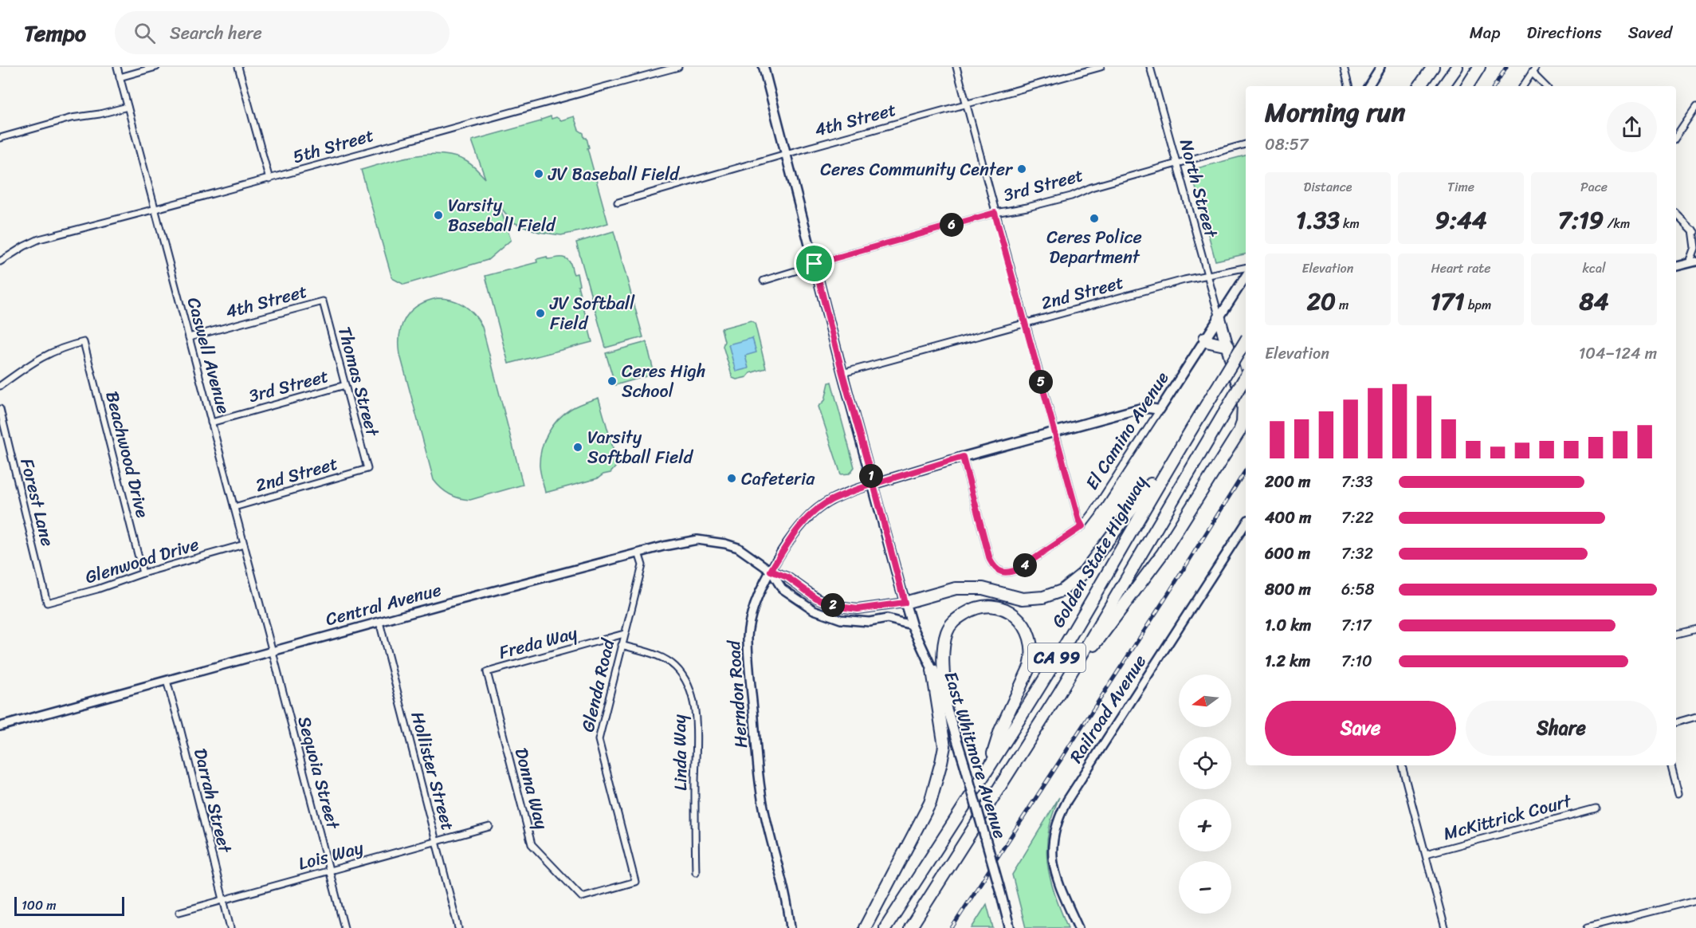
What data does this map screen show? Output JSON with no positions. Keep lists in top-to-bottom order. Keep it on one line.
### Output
{"streets":{"highway":["Golden State Highway","CA 99"],"main road":["El Camino Avenue","East Whitmore Avenue"],"street":["4th Street","5th Street","3rd Street","North Street","2nd Street","Caswell Avenue","Thomas Street","Beachwood Drive","Forest Lane","Glenwood Drive","Central Avenue","Freda Way","Glenda Road","Herndon Road","Railroad Avenue","Linda Way","Hollister Street","Sequoia Street","Donna Way","Darrah Street","McKittrick Court","Lois Way"]},"crossings":[["4th Street","Caswell Avenue"],["4th Street","Thomas Street"],["4th Street","East Whitmore Avenue"],["5th Street","Caswell Avenue"],["3rd Street","North Street"],["3rd Street","Caswell Avenue"],["3rd Street","Thomas Street"],["3rd Street","East Whitmore Avenue"],["North Street","2nd Street"],["North Street","El Camino Avenue"],["2nd Street","Caswell Avenue"],["2nd Street","Thomas Street"],["2nd Street","East Whitmore Avenue"],["Caswell Avenue","Glenwood Drive"],["Caswell Avenue","Central Avenue"],["Caswell Avenue","Sequoia Street"],["Beachwood Drive","Glenwood Drive"],["Forest Lane","Glenwood Drive"],["Central Avenue","Glenda Road"],["Central Avenue","Herndon Road"],["Central Avenue","Hollister Street"],["Central Avenue","Sequoia Street"],["Central Avenue","Darrah Street"],["Freda Way","Glenda Road"],["Freda Way","Donna Way"],["Glenda Road","Linda Way"],["Glenda Road","Donna Way"],["Herndon Road","East Whitmore Avenue"],["Hollister Street","Lois Way"],["Sequoia Street","Lois Way"],["Darrah Street","Lois Way"]],"places":["Ceres Community Center","JV Baseball Field","Varsity Baseball Field","Ceres Police Department","JV Softball Field","Ceres High School","Varsity Softball Field","Cafeteria"],"scale_bar":"100 m","north":"left","page":{"header":"Tempo","search":"Search here","nav":["Map","Directions","Saved"],"heading":["Morning run","08:57"],"stats":[["Distance","1.33 km"],["Time","9:44"],["Pace","7:19 /km"],["Elevation","20 m"],["Heart rate","171 bpm"],["kcal","84"]],"pins":["6","5","1","4","2"],"chart":["Elevation","104–124 m"],"list":[{"name":"200 m","note":"7:33"},{"name":"400 m","note":"7:22"},{"name":"600 m","note":"7:32"},{"name":"800 m","note":"6:58"},{"name":"1.0 km","note":"7:17"},{"name":"1.2 km","note":"7:10"}],"map_buttons":["+","−"],"buttons":["Save","Share"],"scale":"100 m"}}
